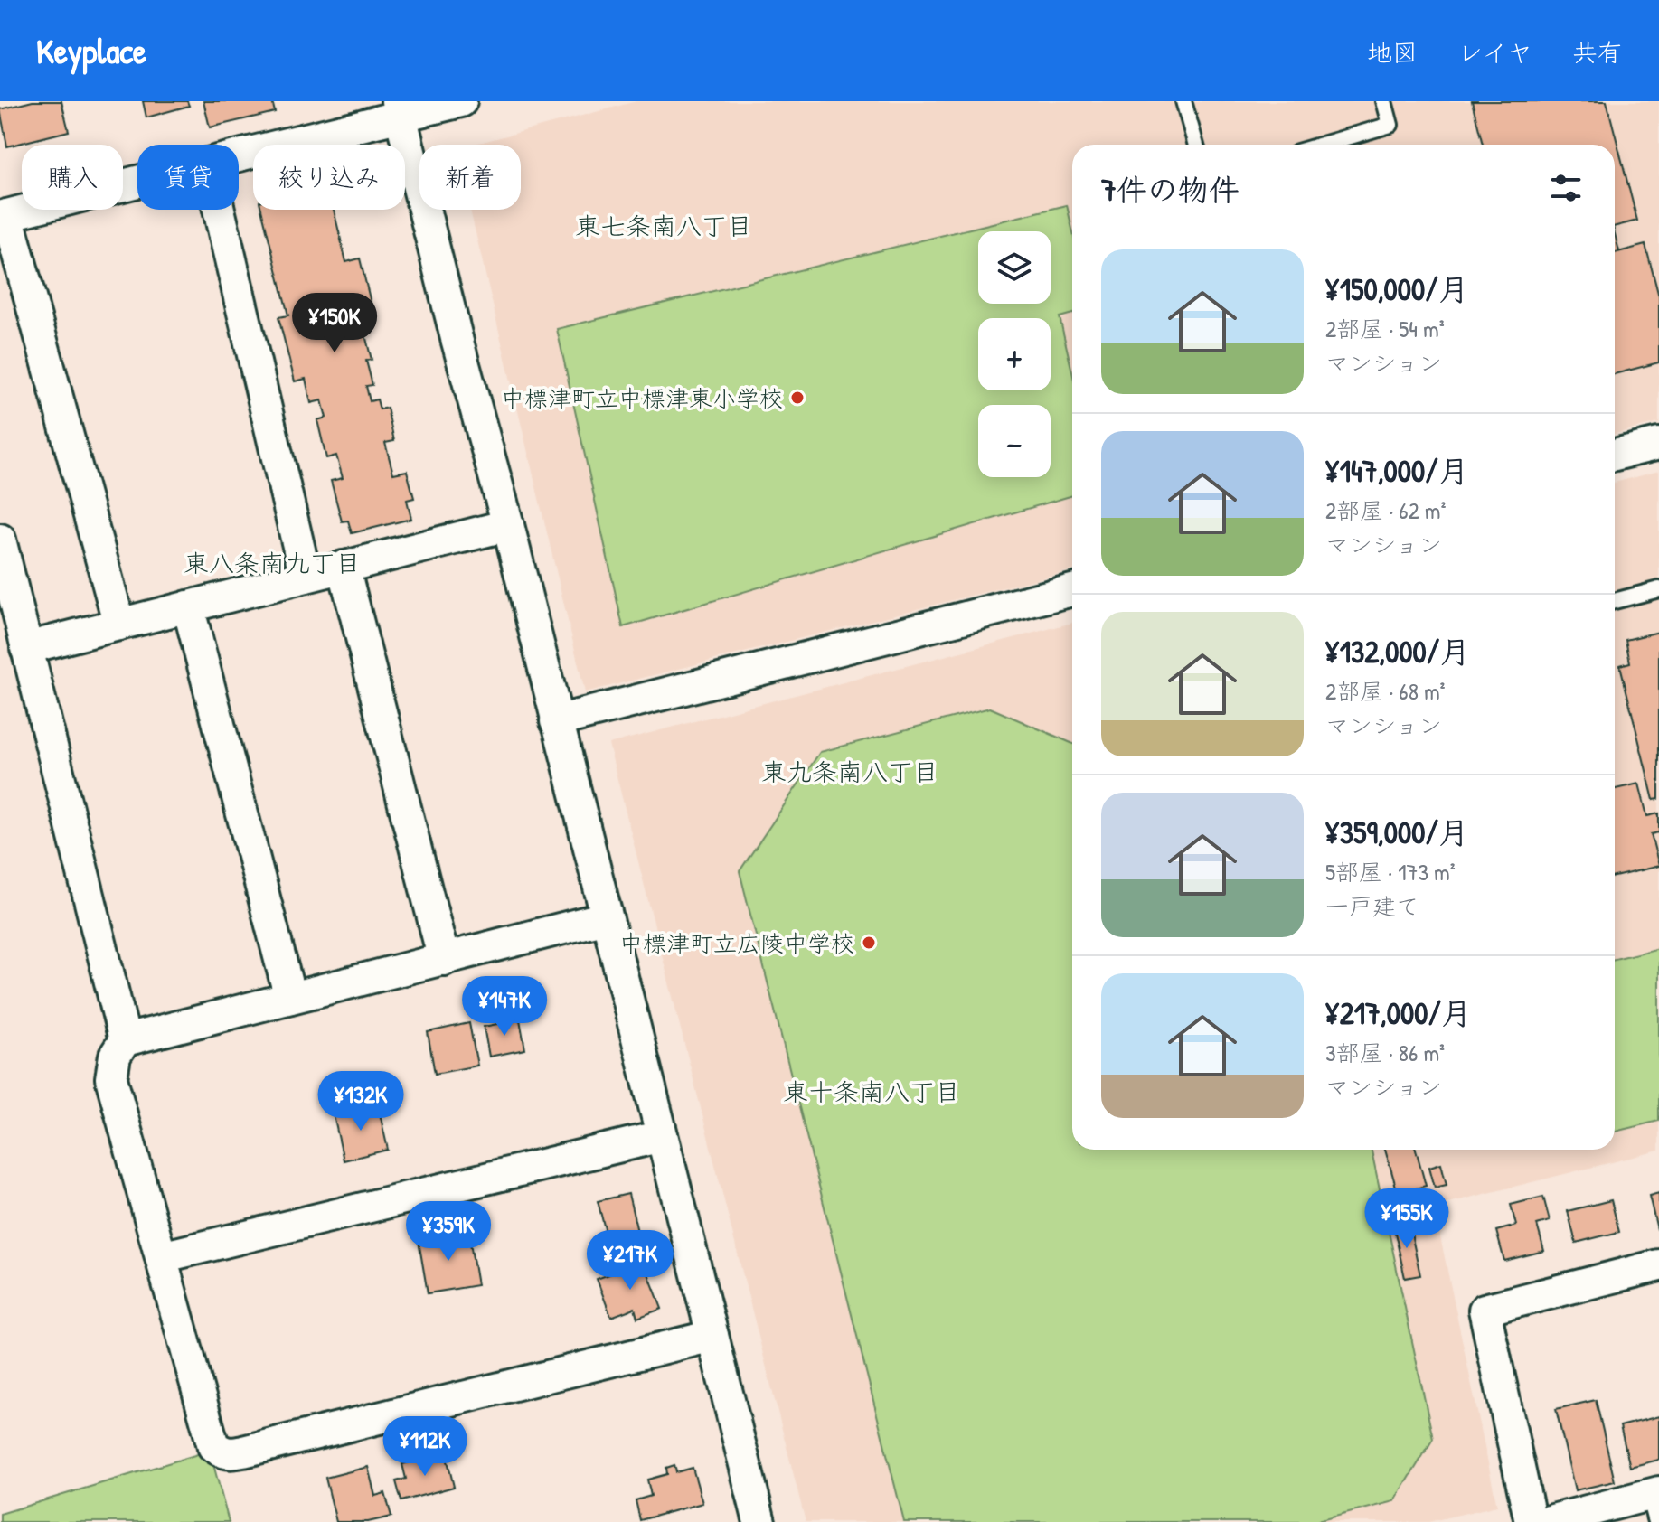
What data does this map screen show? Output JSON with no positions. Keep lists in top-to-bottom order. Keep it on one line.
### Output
{"districts":["東七条南八丁目","東八条南九丁目","東九条南八丁目","東十条南八丁目"],"places":["中標津町立中標津東小学校","中標津町立広陵中学校"],"page":{"header":"Keyplace","nav":["地図","レイヤ","共有"],"chip":["購入","賃貸","絞り込み","新着"],"heading":"7件の物件","map_buttons":["+","−"],"list":[{"name":"¥150,000/月","note":"2部屋 · 54 m² · マンション"},{"name":"¥147,000/月","note":"2部屋 · 62 m² · マンション"},{"name":"¥132,000/月","note":"2部屋 · 68 m² · マンション"},{"name":"¥359,000/月","note":"5部屋 · 173 m² · 一戸建て"},{"name":"¥217,000/月","note":"3部屋 · 86 m² · マンション"}],"price":["¥150K","¥147K","¥132K","¥155K","¥359K","¥217K","¥112K"]}}
